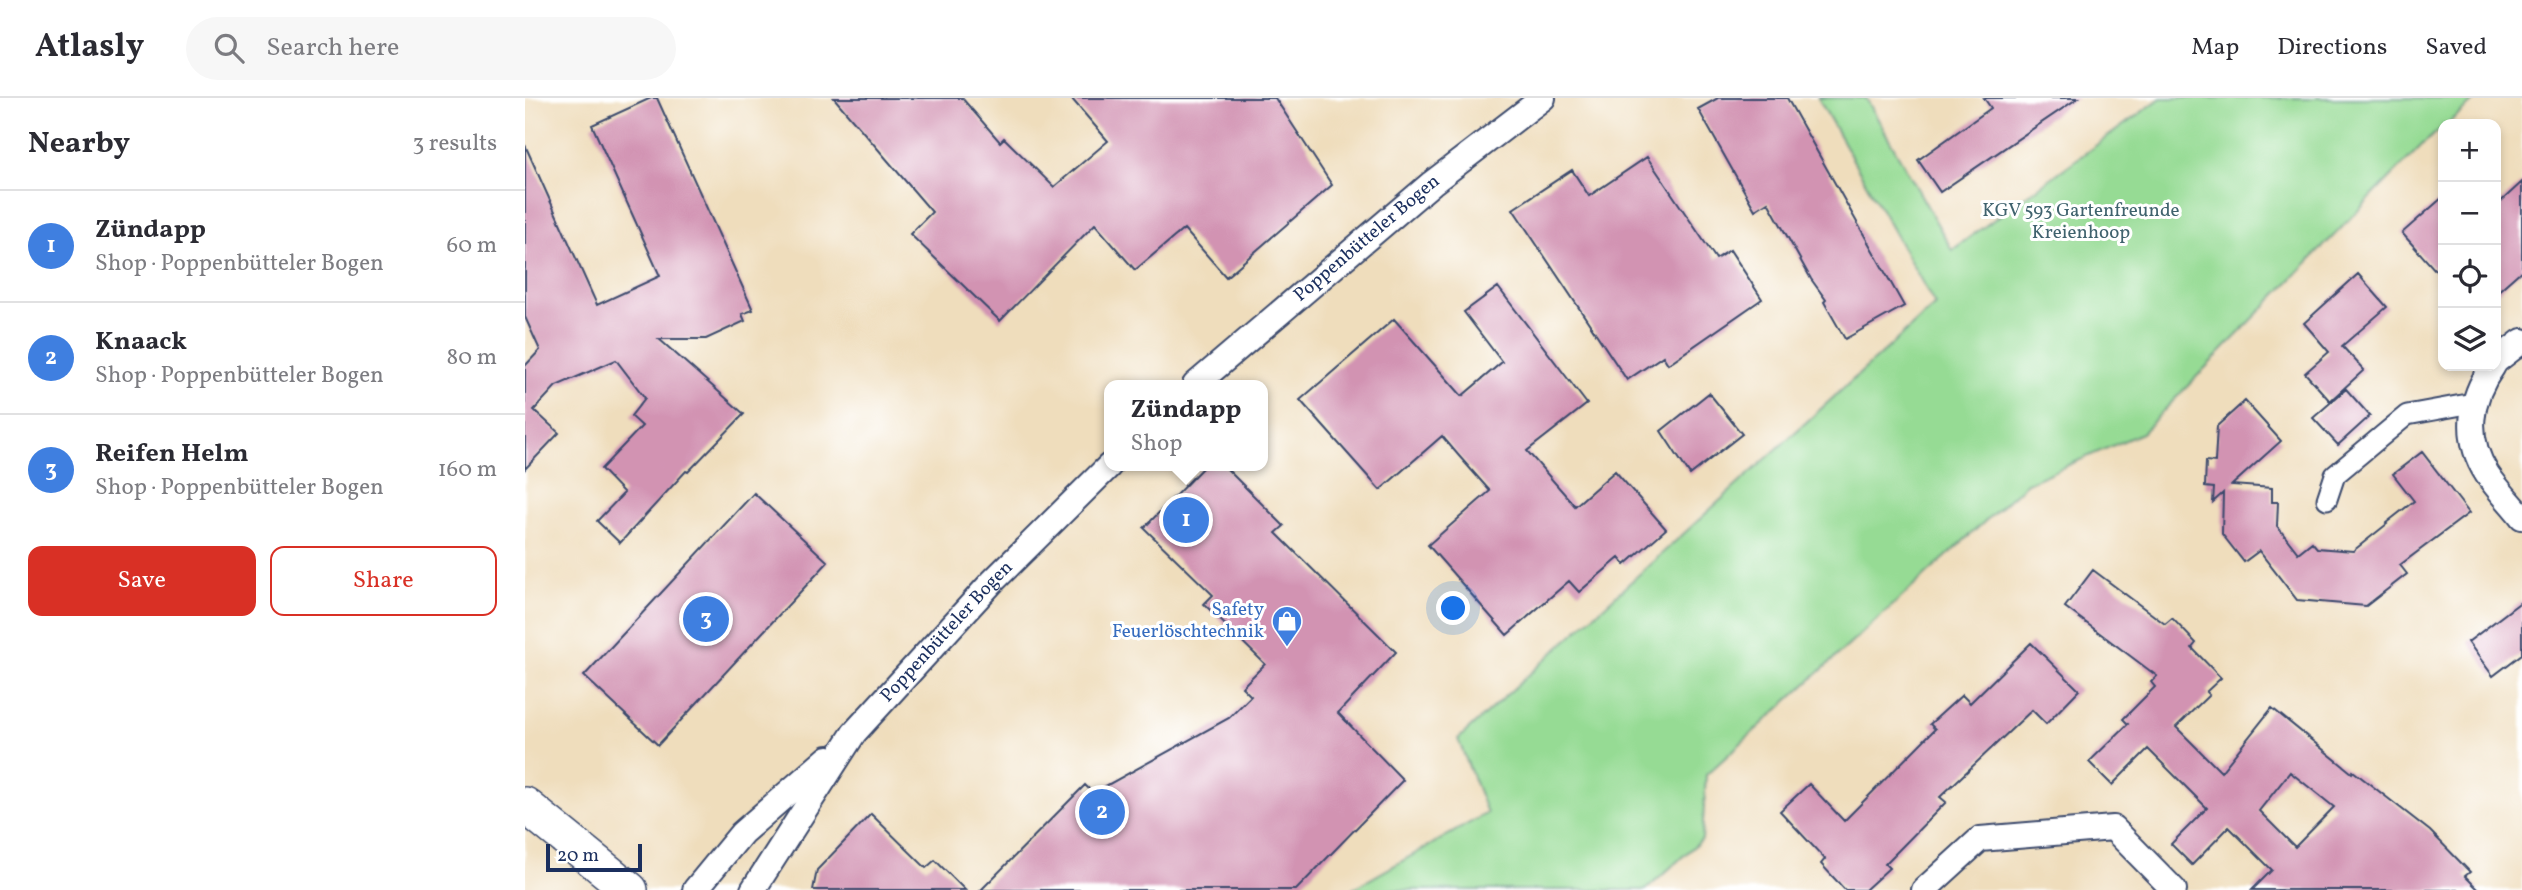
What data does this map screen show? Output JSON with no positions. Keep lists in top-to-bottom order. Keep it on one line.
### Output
{"streets":{"street":["Poppenbütteler Bogen"]},"parks":["KGV 593 Gartenfreunde Kreienhoop"],"places":{"shop":["Safety Feuerlöschtechnik"]},"scale_bar":"20 m","page":{"header":"Atlasly","search":"Search here","nav":["Map","Directions","Saved"],"heading":["Nearby","3 results"],"map_buttons":["+","−"],"list":[{"mark":"1","name":"Zündapp","note":"Shop · Poppenbütteler Bogen","value":"60 m"},{"mark":"2","name":"Knaack","note":"Shop · Poppenbütteler Bogen","value":"80 m"},{"mark":"3","name":"Reifen Helm","note":"Shop · Poppenbütteler Bogen","value":"160 m"}],"popup":["Zündapp","Shop"],"pins":["1","3","2"],"buttons":["Save","Share"],"scale":"20 m"}}
